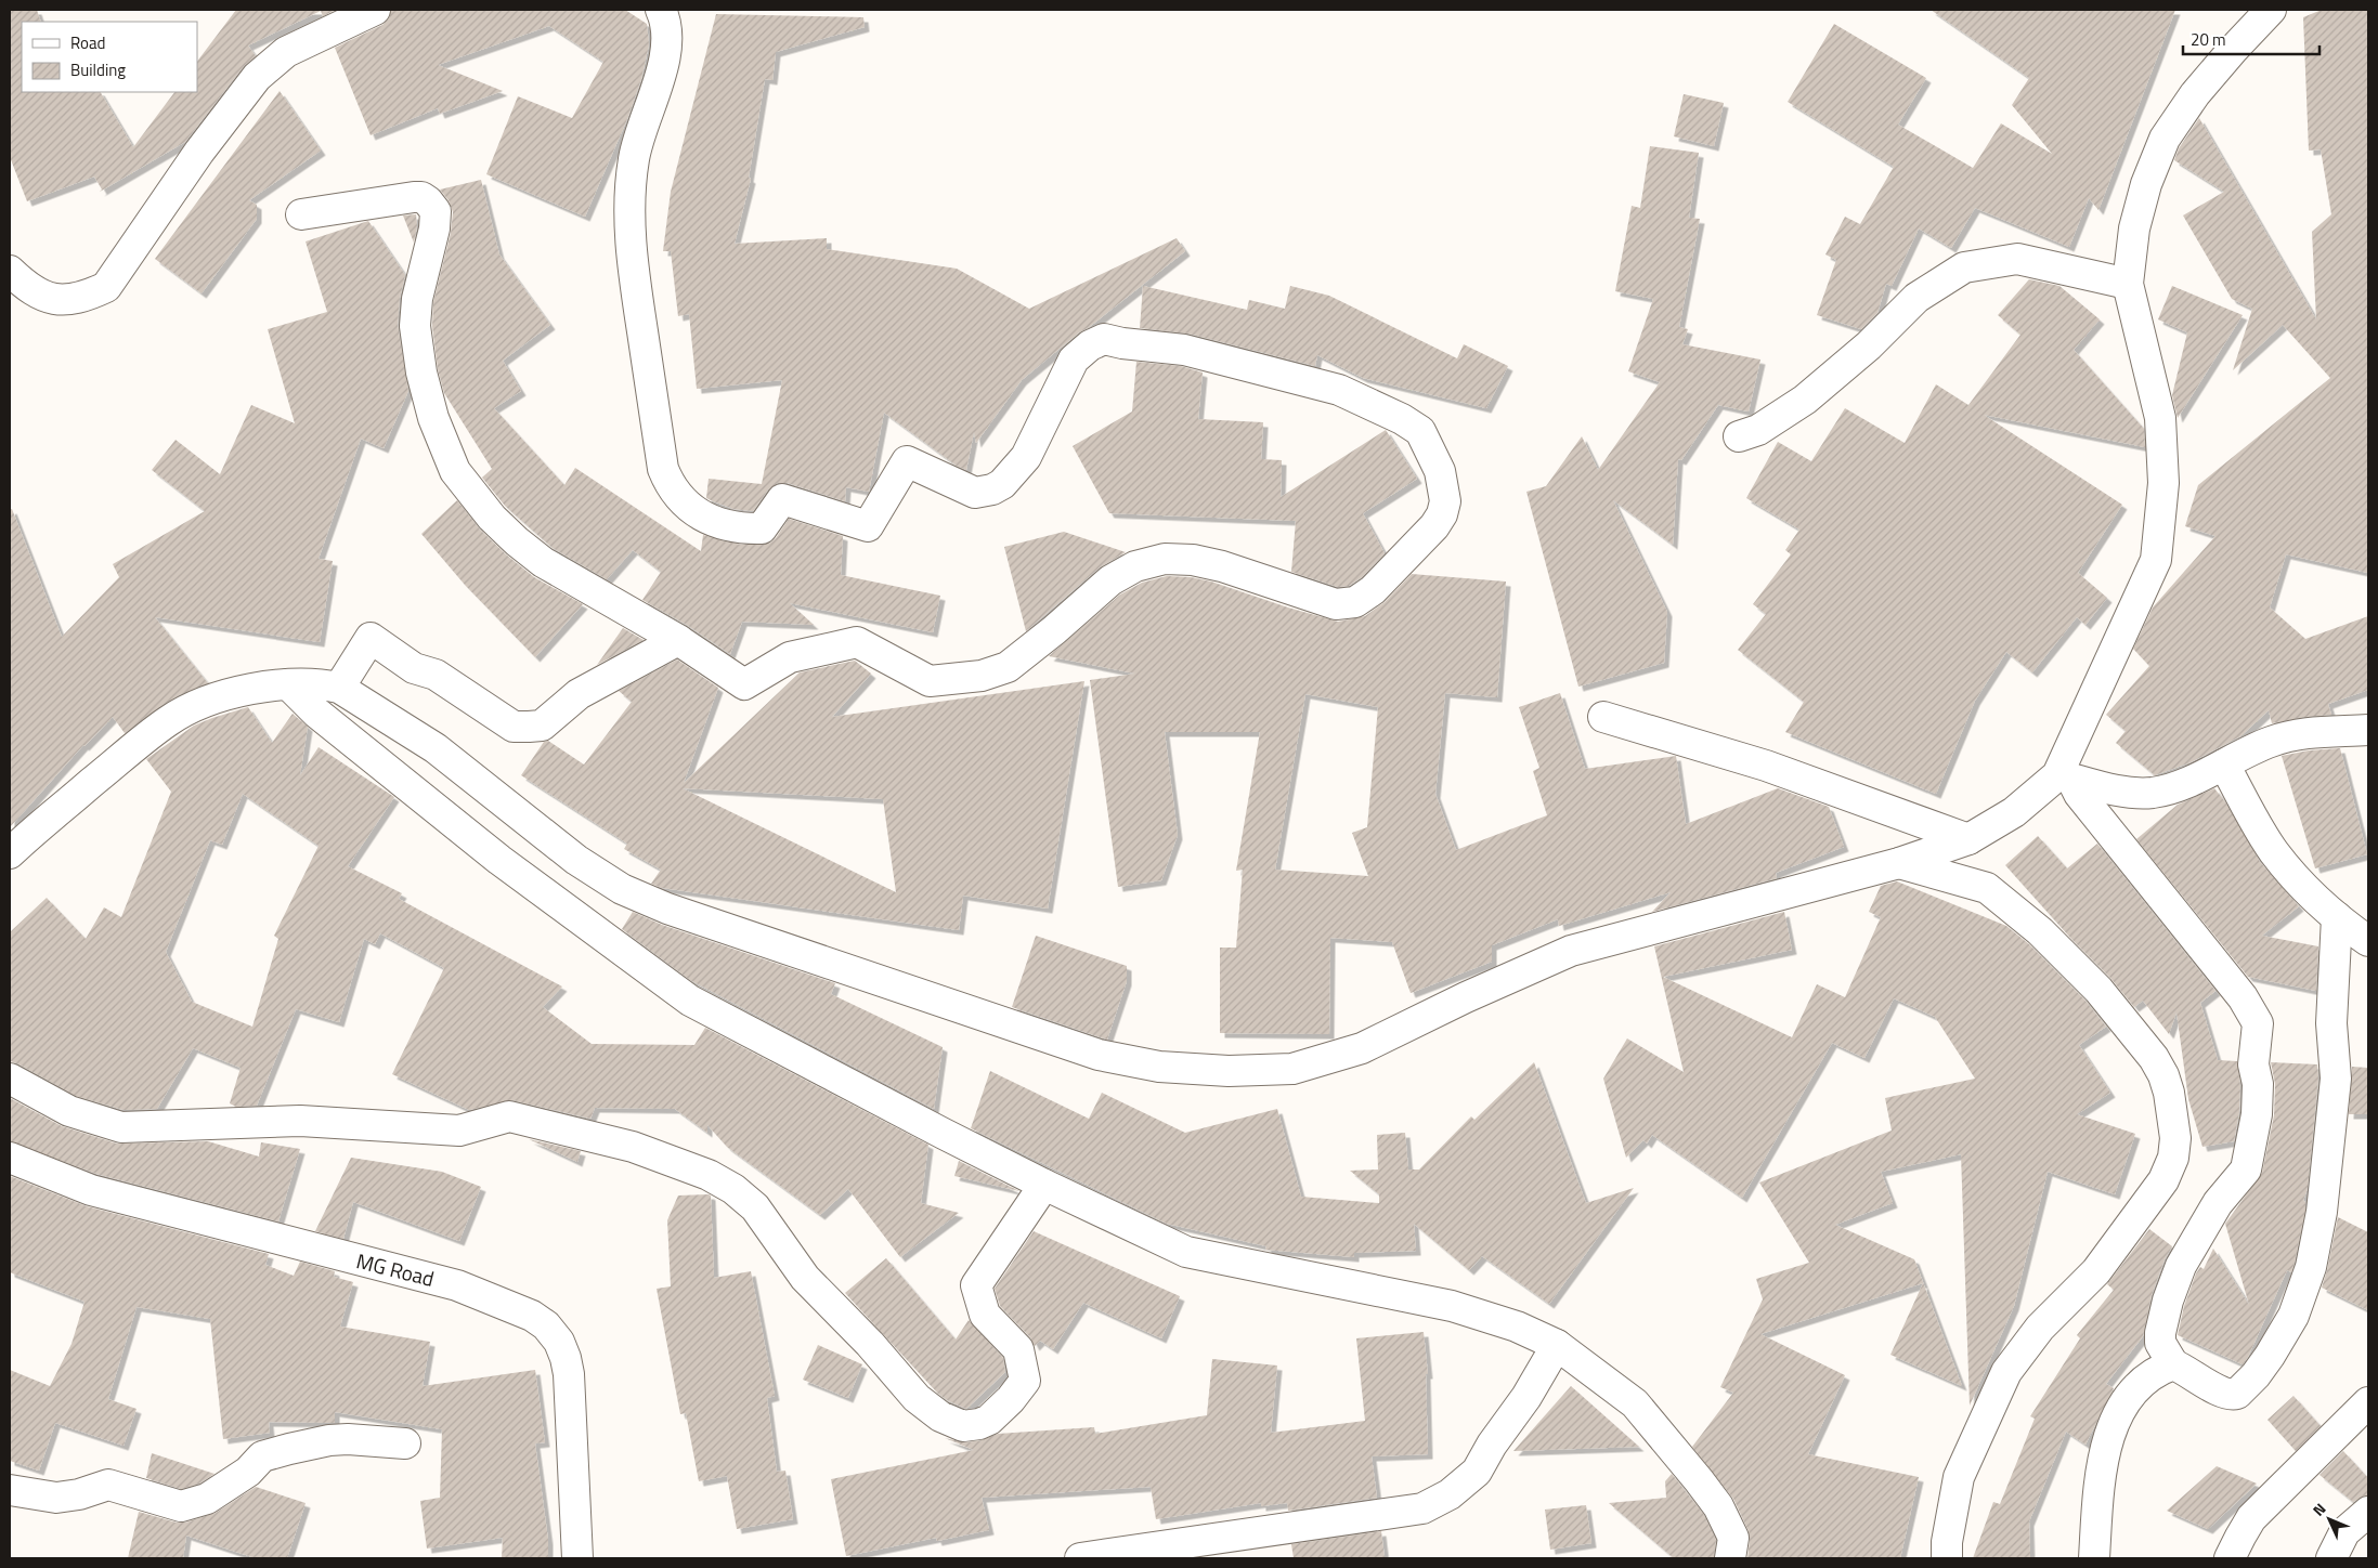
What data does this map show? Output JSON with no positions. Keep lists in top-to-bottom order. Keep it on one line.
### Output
{"streets":{"street":["MG Road"]},"legend":["Road","Building"],"scale_bar":"20 m","north":"top left"}
